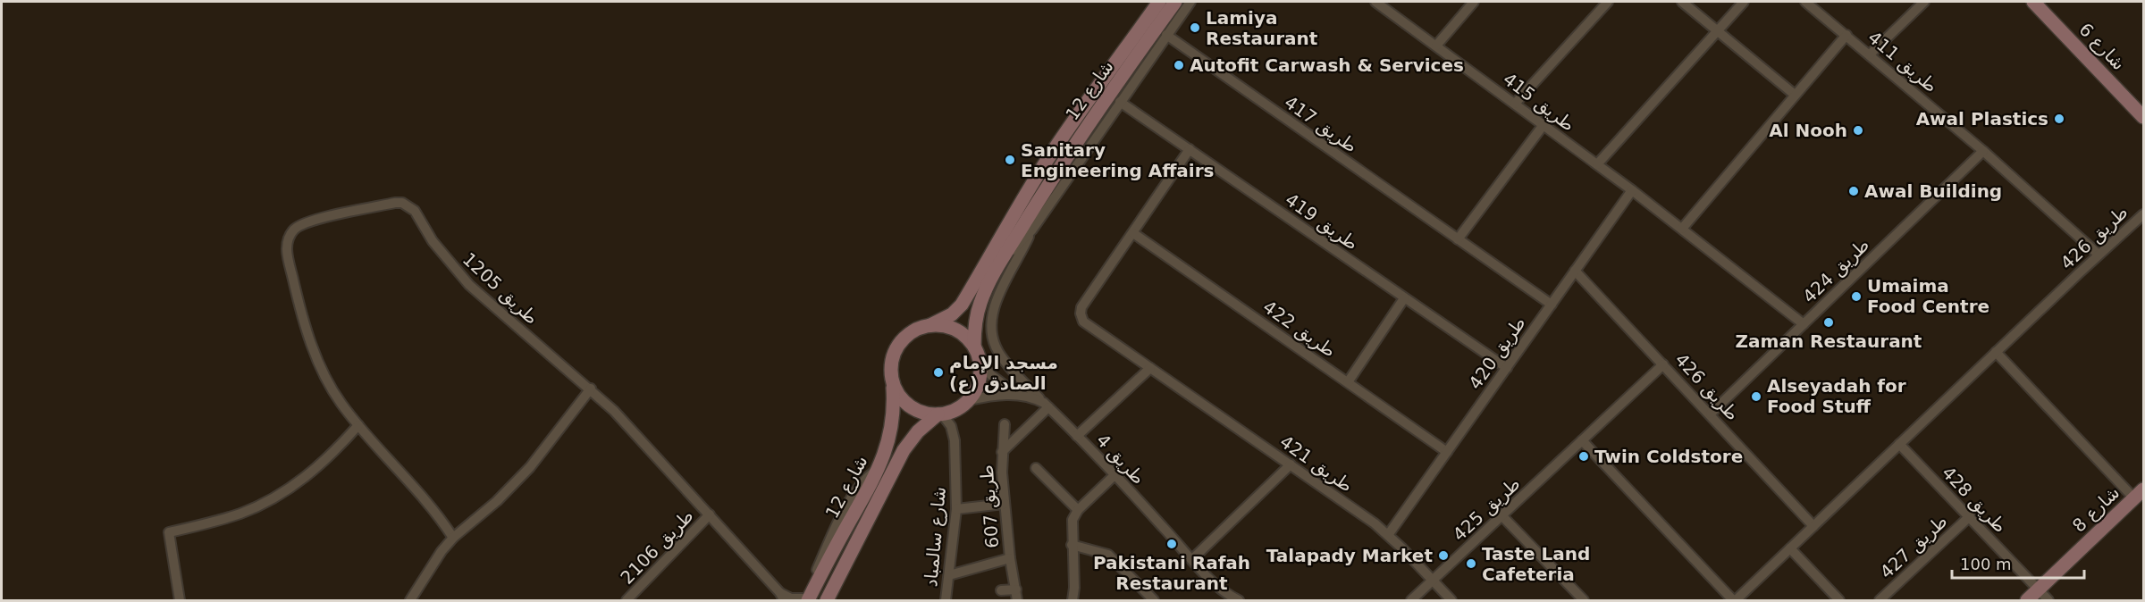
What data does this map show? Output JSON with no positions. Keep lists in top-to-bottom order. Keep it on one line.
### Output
{"streets":{"street":["شارع 6","طريق 411","شارع 12","طريق 415","طريق 417","طريق 419","طريق 426","طريق 424","طريق 1205","طريق 422","طريق 420","طريق 4","طريق 421","طريق 428","طريق 607","طريق 425","شارع 8","شارع سالمباد","طريق 2106","طريق 427"]},"crossings":[["طريق 411","طريق 426"],["طريق 411","طريق 424"],["شارع 12","طريق 1205"],["شارع 12","شارع سالمباد"],["طريق 415","طريق 424"],["طريق 415","طريق 420"],["طريق 417","طريق 420"],["طريق 419","طريق 420"],["طريق 426","طريق 424"],["طريق 426","طريق 420"],["طريق 426","طريق 428"],["طريق 426","طريق 425"],["طريق 1205","طريق 2106"],["طريق 422","طريق 420"],["طريق 422","طريق 421"],["طريق 420","طريق 421"],["طريق 4","طريق 607"],["طريق 421","طريق 425"],["طريق 428","شارع 8"],["طريق 428","طريق 427"],["طريق 607","شارع سالمباد"]],"places":["Lamiya Restaurant","Autofit Carwash & Services","Awal Plastics","Al Nooh","Sanitary Engineering Affairs","Awal Building","Umaima Food Centre","Zaman Restaurant","مسجد الإمام الصادق (ع)","Alseyadah for Food Stuff","Twin Coldstore","Pakistani Rafah Restaurant","Talapady Market","Taste Land Cafeteria"],"scale_bar":"100 m"}
